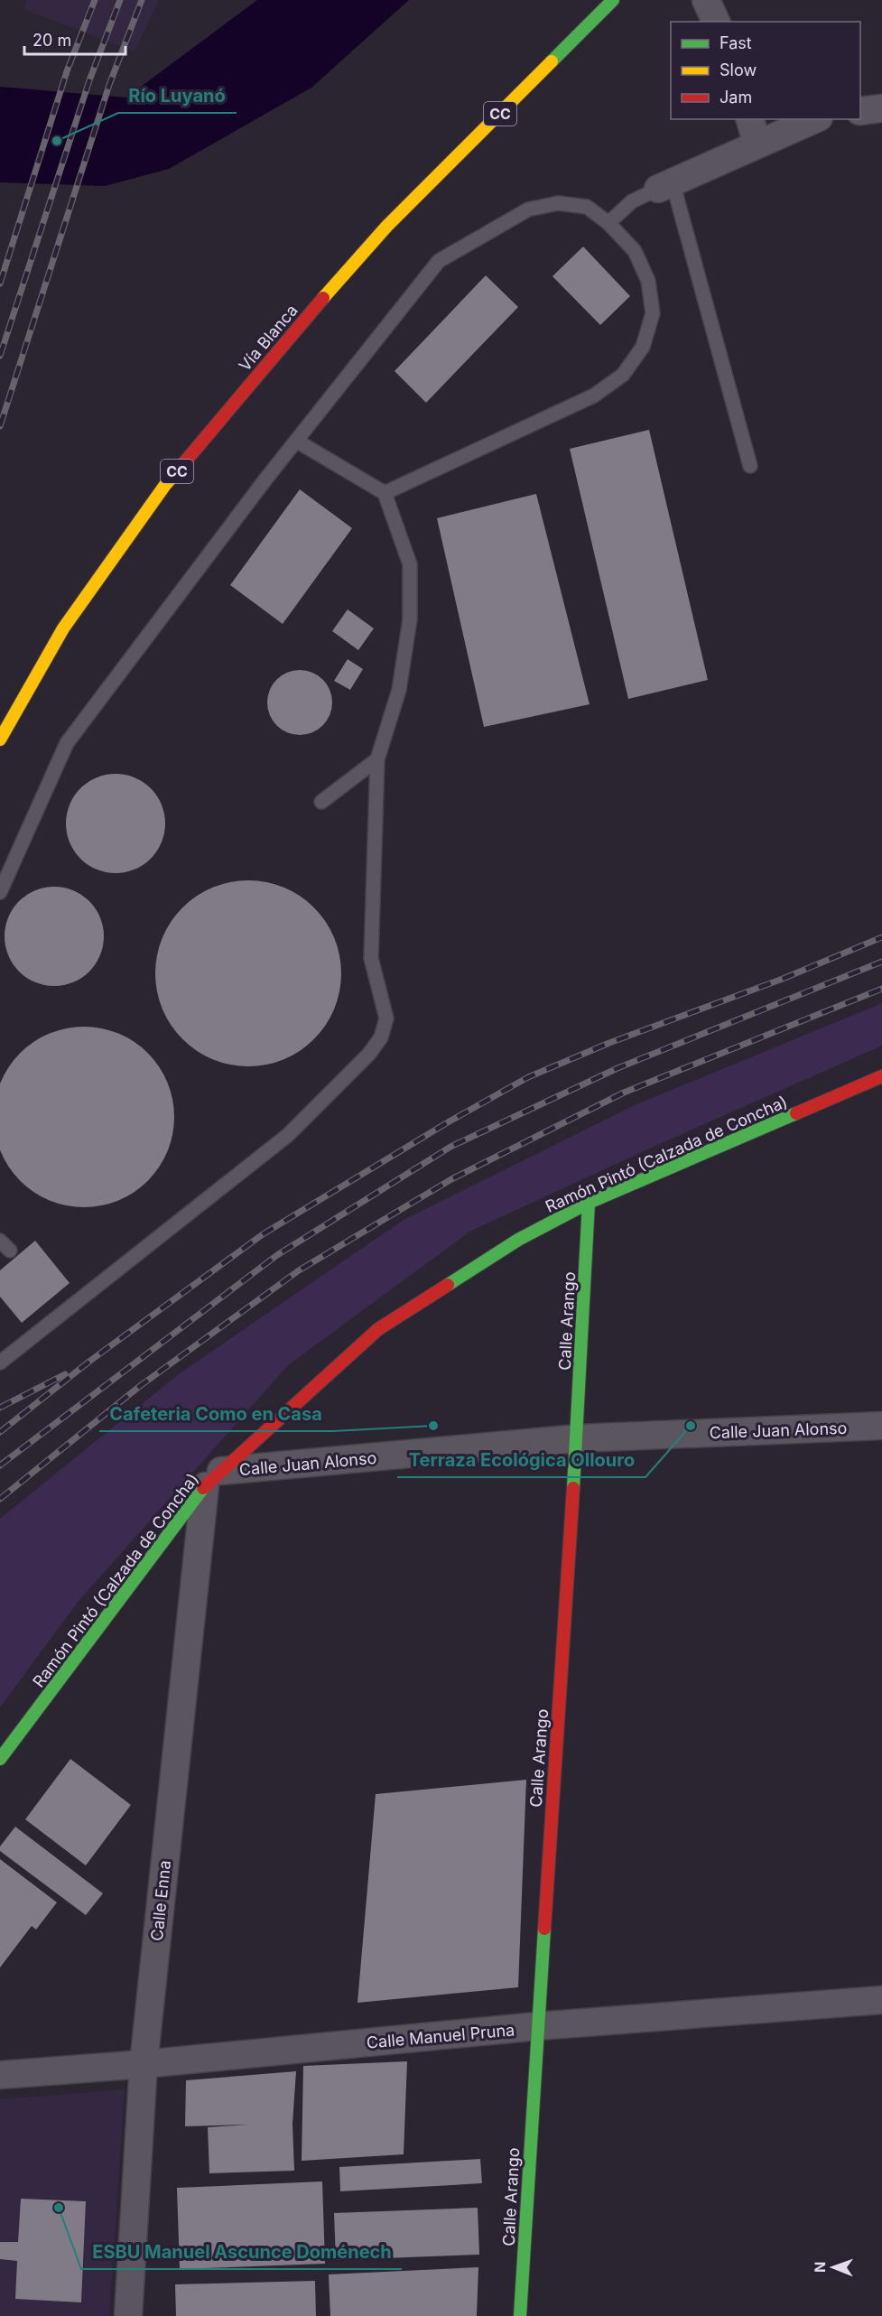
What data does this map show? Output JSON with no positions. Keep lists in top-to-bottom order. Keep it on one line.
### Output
{"streets":{"main road":["CC","Vía Blanca","Ramón Pintó (Calzada de Concha)","Calle Arango"],"street":["Calle Juan Alonso","Calle Enna","Calle Manuel Pruna"]},"crossings":[["Ramón Pintó (Calzada de Concha)","Calle Arango"],["Ramón Pintó (Calzada de Concha)","Calle Juan Alonso"],["Ramón Pintó (Calzada de Concha)","Calle Enna"],["Calle Arango","Calle Juan Alonso"],["Calle Arango","Calle Manuel Pruna"],["Calle Juan Alonso","Calle Enna"],["Calle Enna","Calle Manuel Pruna"]],"places":["Río Luyanó","Cafeteria Como en Casa","Terraza Ecológica Ollouro","ESBU Manuel Ascunce Doménech"],"legend":["Fast","Slow","Jam"],"scale_bar":"20 m","north":"left"}
